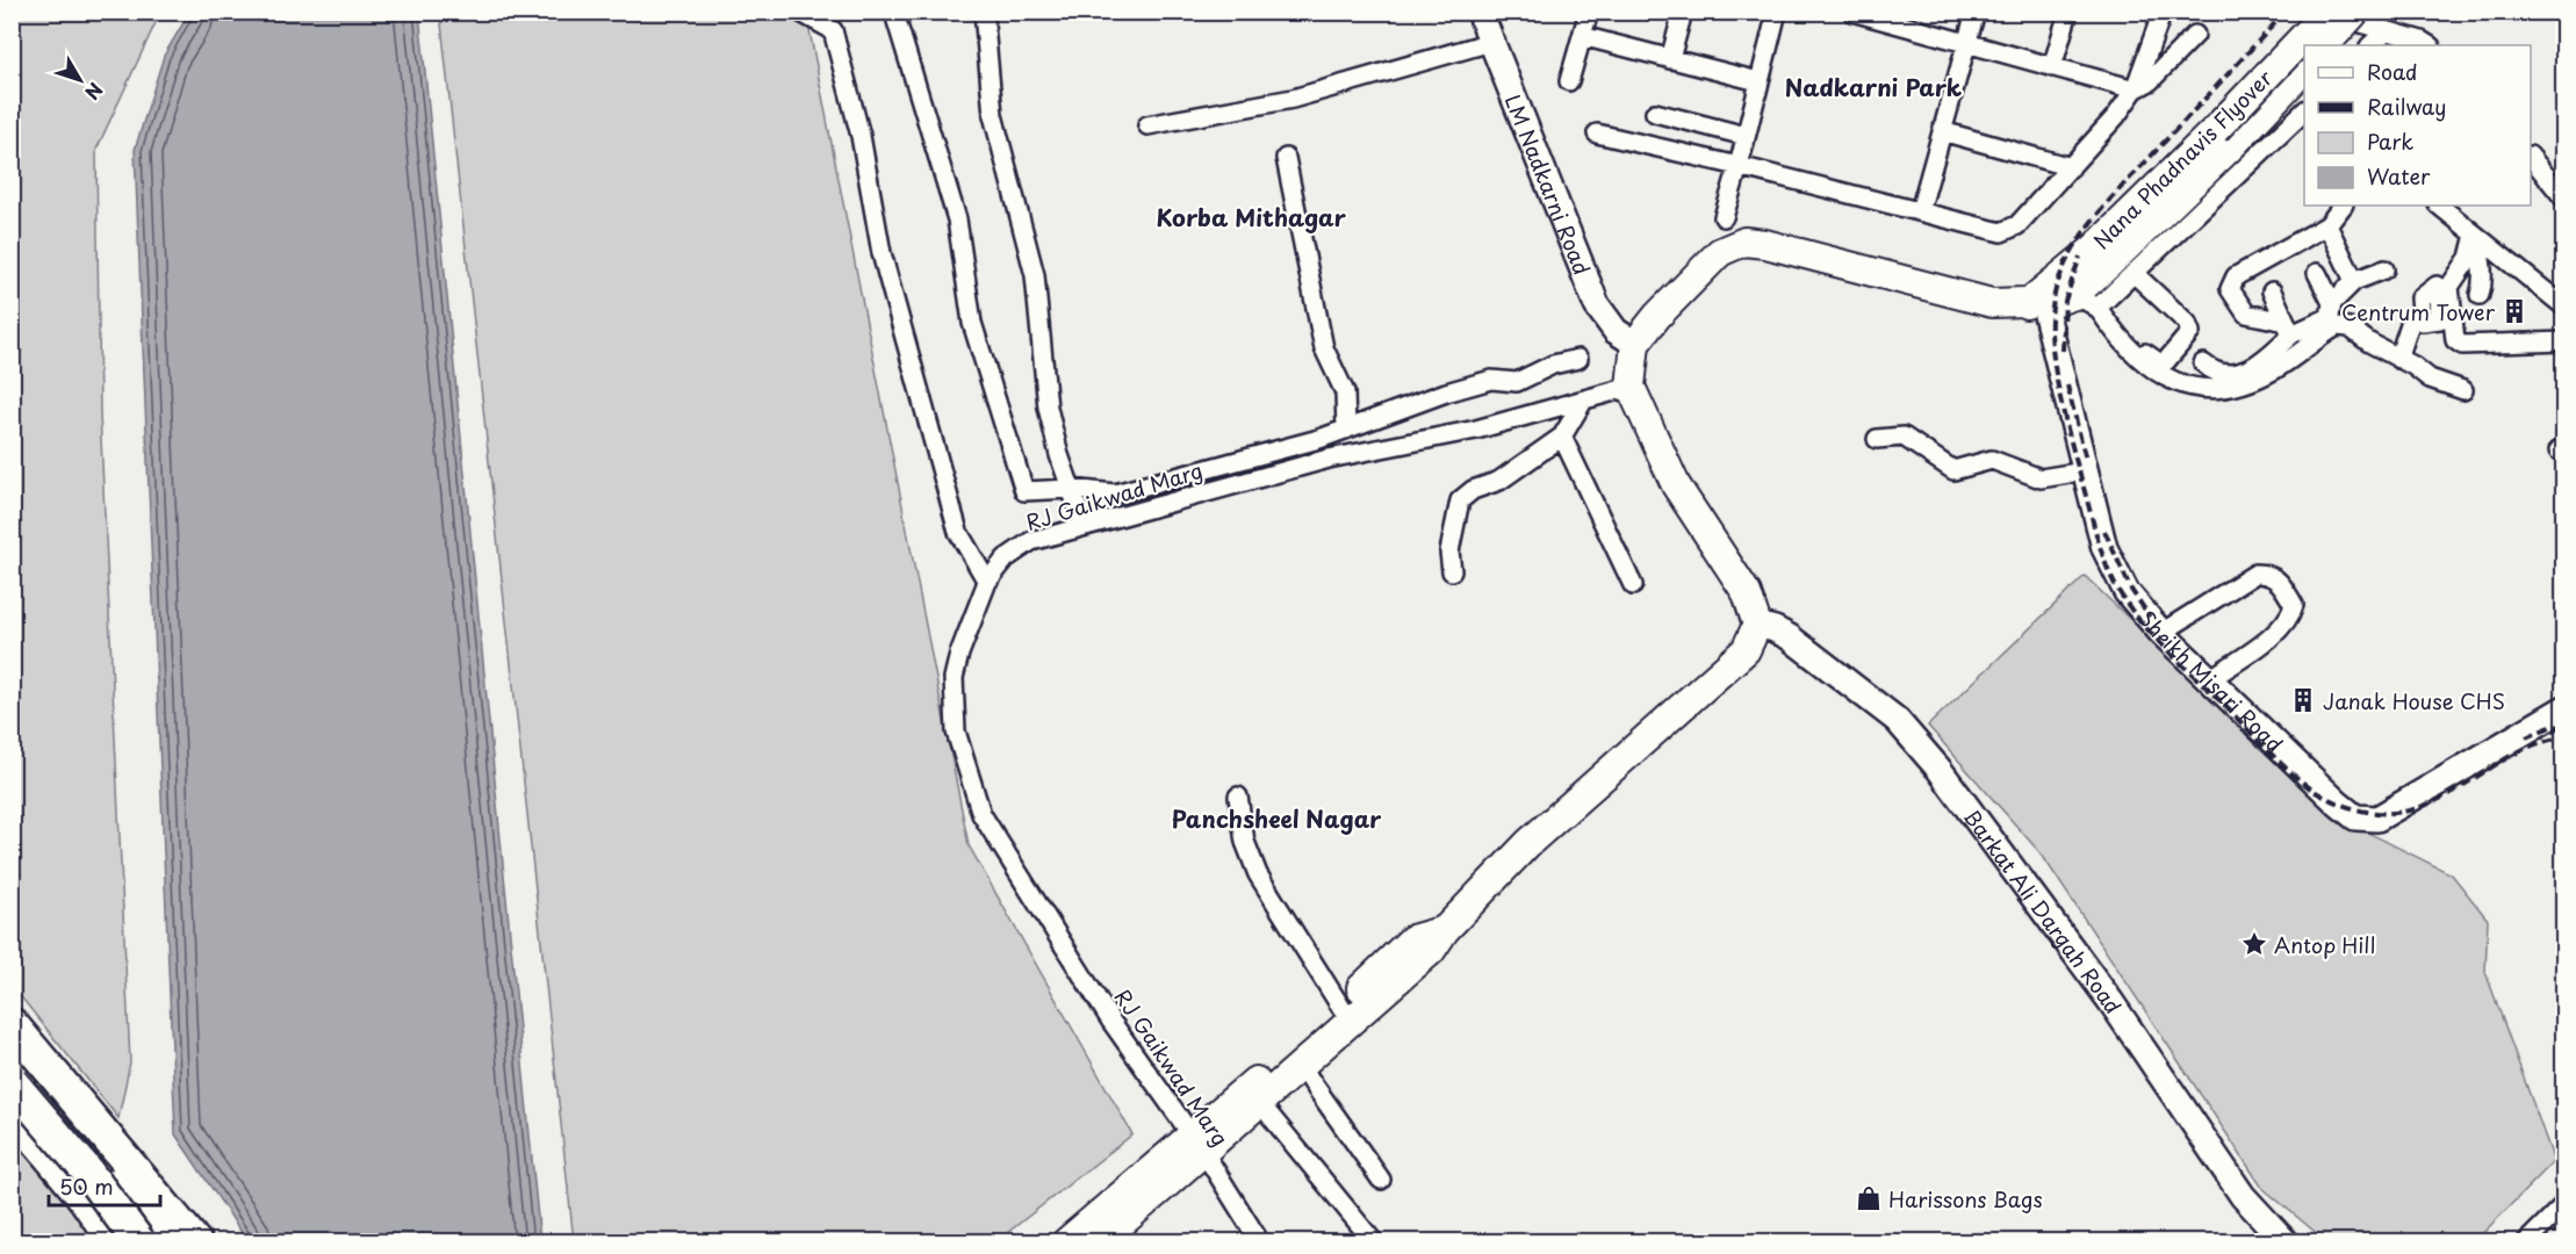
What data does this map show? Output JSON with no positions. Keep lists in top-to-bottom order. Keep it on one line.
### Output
{"streets":{"main road":["Nana Phadnavis Flyover","LM Nadkarni Road","Sheikh Misari Road","Barkat Ali Dargah Road"],"street":["RJ Gaikwad Marg"]},"districts":["Nadkarni Park","Korba Mithagar","Panchsheel Nagar"],"places":{"building":["Centrum Tower","Janak House CHS"],"place":["Antop Hill"],"shop":["Harissons Bags"]},"legend":["Road","Railway","Park","Water"],"scale_bar":"50 m","north":"bottom right"}
